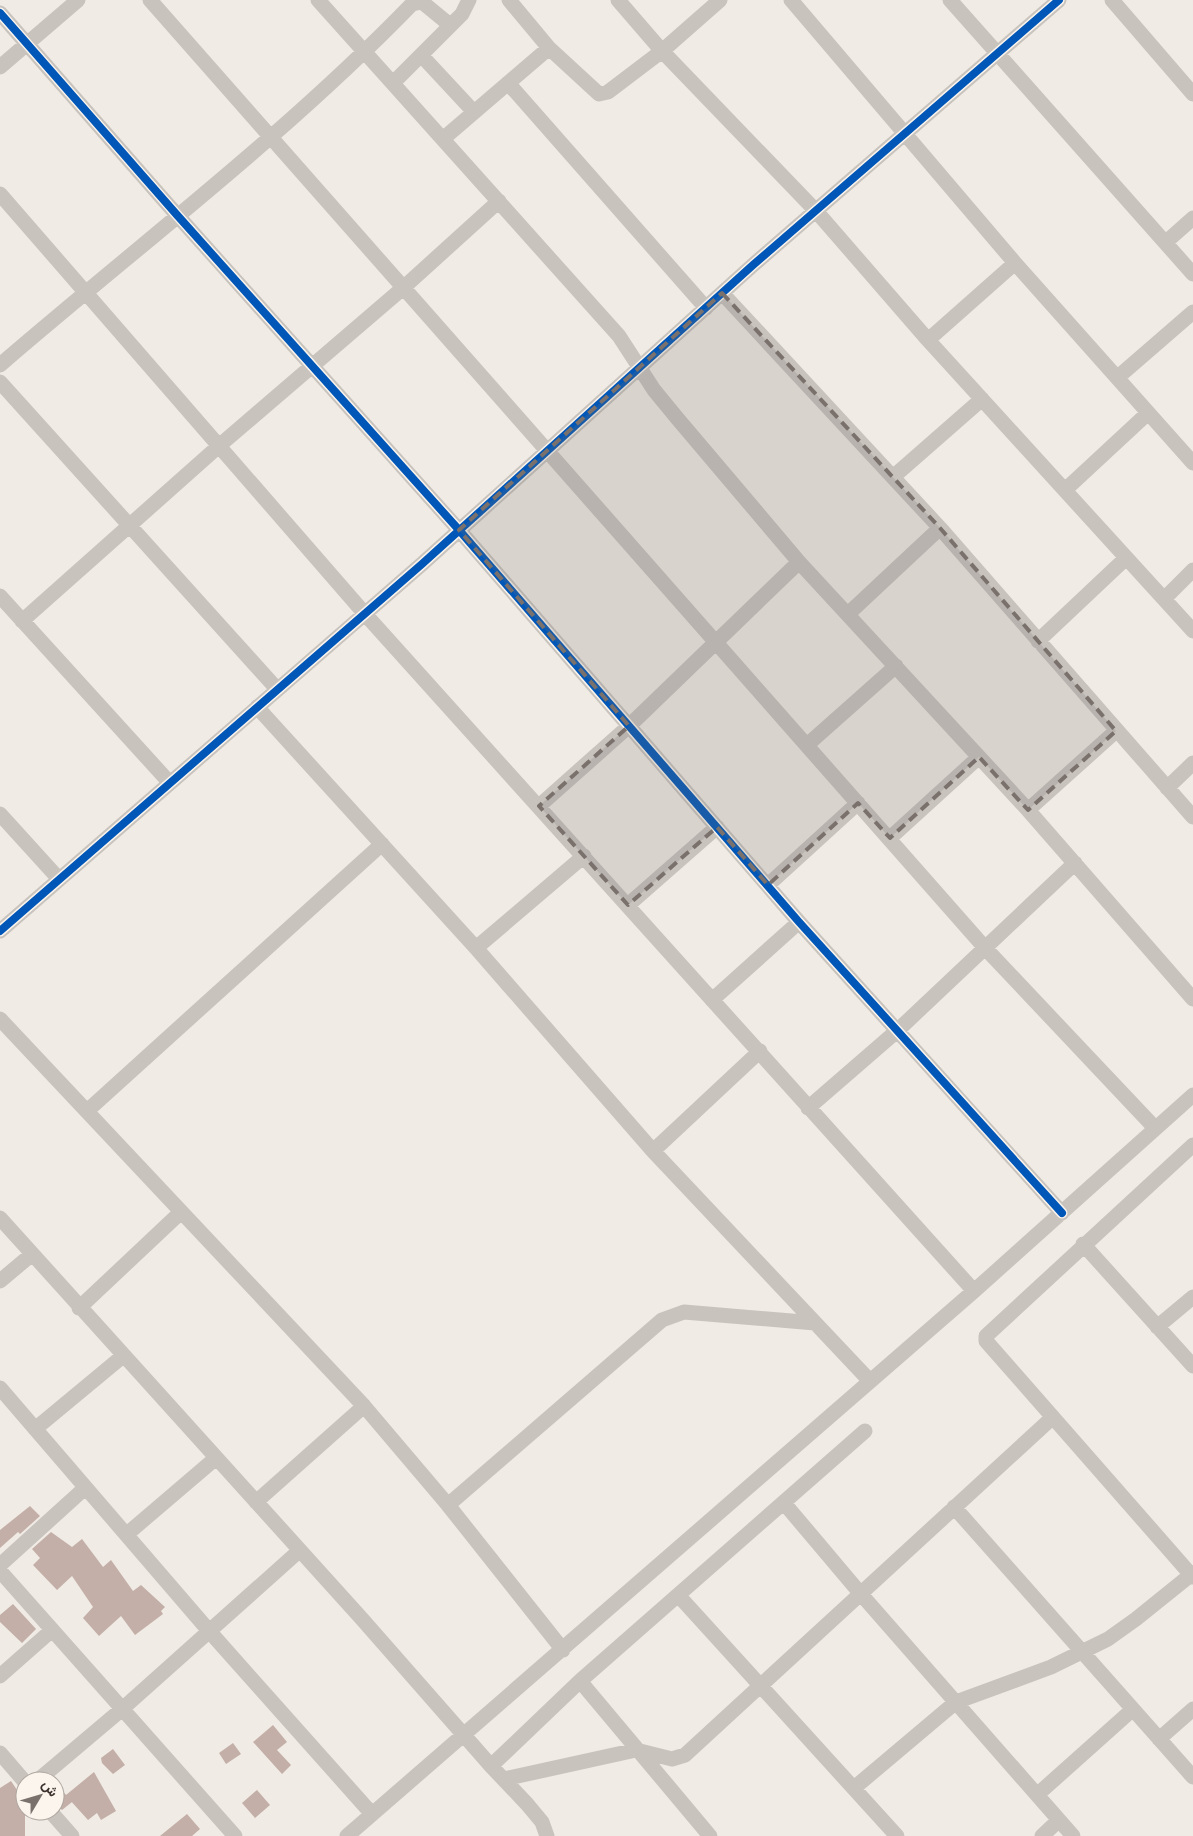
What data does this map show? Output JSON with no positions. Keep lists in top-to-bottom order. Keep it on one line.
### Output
{"north":"top right"}
